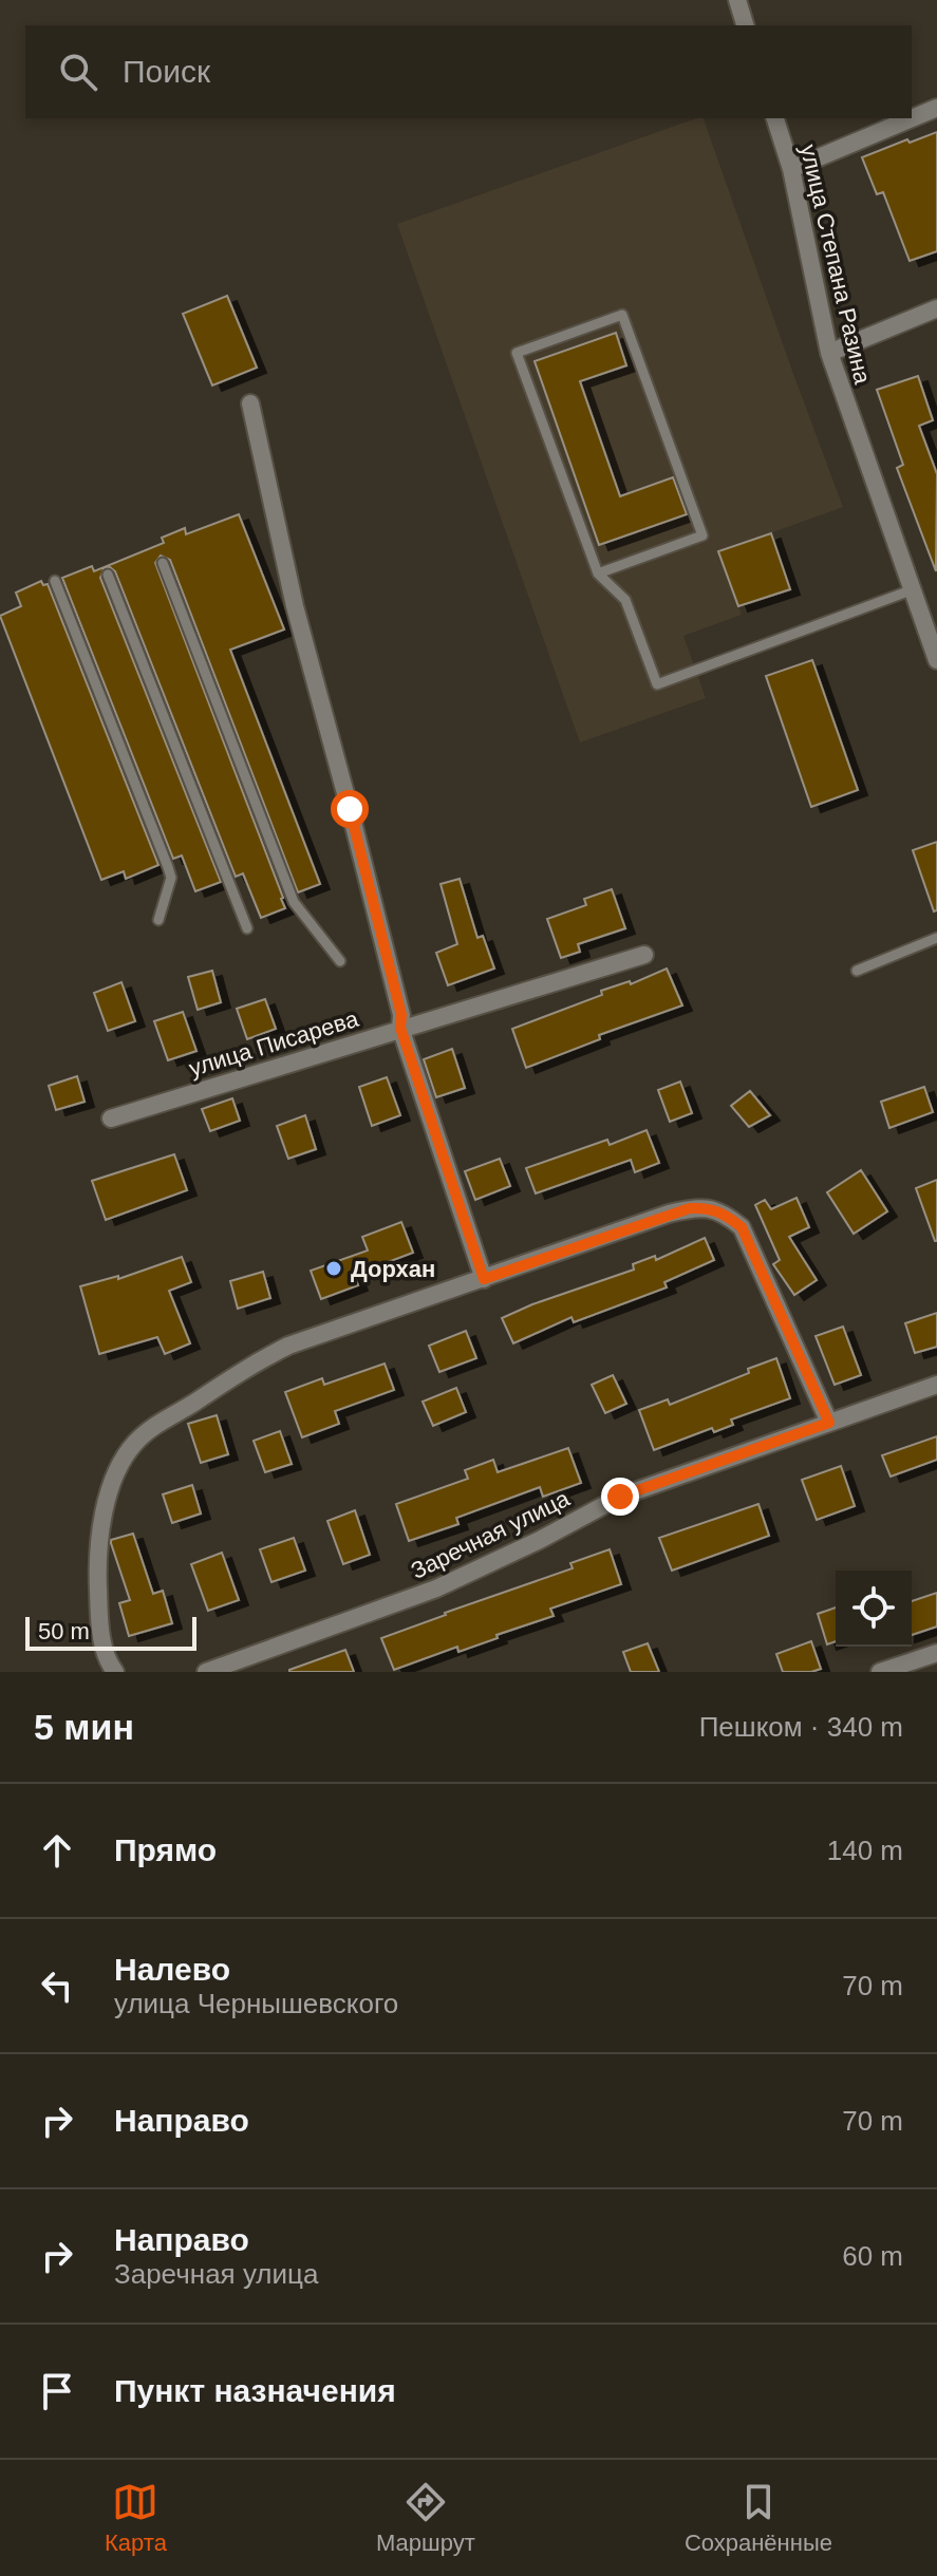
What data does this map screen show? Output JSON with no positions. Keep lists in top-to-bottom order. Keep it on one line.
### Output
{"streets":{"street":["улица Степана Разина","улица Писарева","Заречная улица"]},"places":["Дорхан"],"scale_bar":"50 m","page":{"search":"Поиск","scale":"50 m","heading":["5 мин","Пешком · 340 m"],"list":[["Прямо","140 m"],["Налево","улица Чернышевского","70 m"],["Направо","70 m"],["Направо","Заречная улица","60 m"],"Пункт назначения"],"nav":["Карта","Маршрут","Сохранённые"]}}
